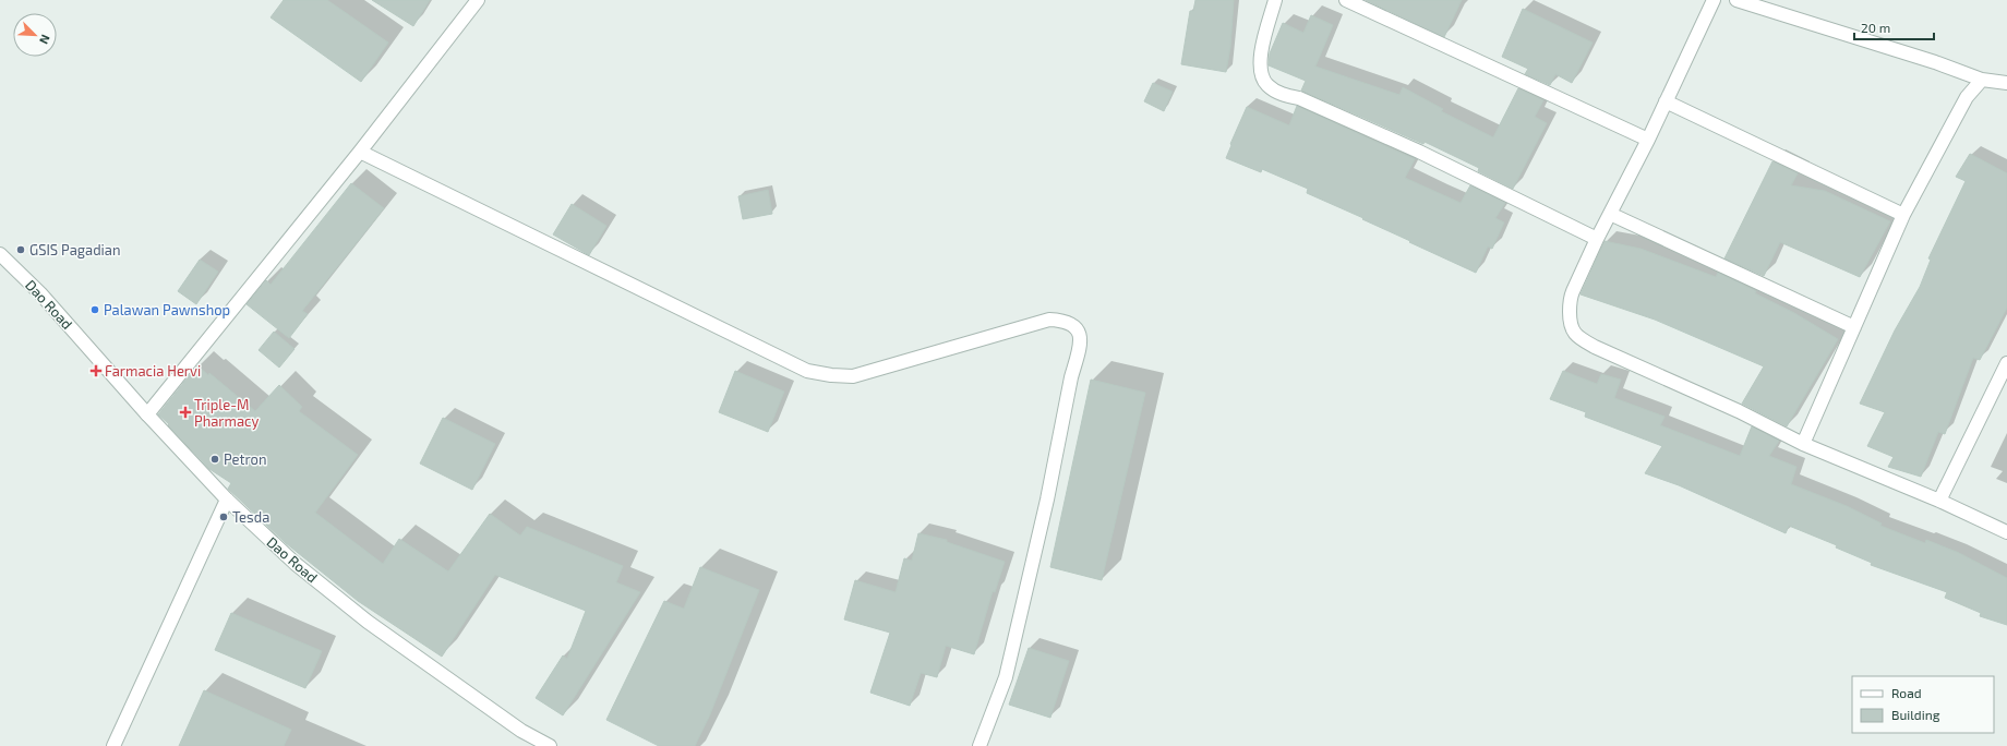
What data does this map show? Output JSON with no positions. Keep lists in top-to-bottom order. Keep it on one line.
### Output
{"streets":{"street":["Dao Road"]},"places":{"other":["GSIS Pagadian","Palawan Pawnshop","Petron","Tesda"],"health":["Farmacia Hervi","Triple-M Pharmacy"]},"legend":["Road","Building"],"scale_bar":"20 m","north":"bottom right"}
